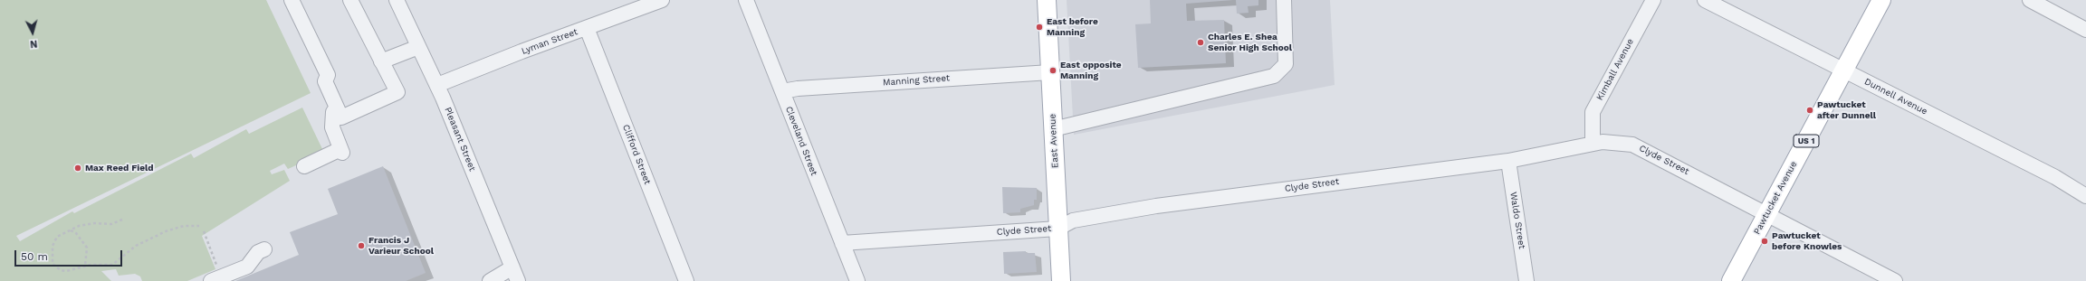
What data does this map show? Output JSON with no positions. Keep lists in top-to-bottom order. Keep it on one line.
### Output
{"streets":{"main road":["East Avenue","US 1","Pawtucket Avenue"],"street":["Lyman Street","Kimball Avenue","Manning Street","Dunnell Avenue","Pleasant Street","Cleveland Street","Clifford Street","Clyde Street","Waldo Street"]},"crossings":[["Lyman Street","Pleasant Street"],["Lyman Street","Clifford Street"],["Kimball Avenue","Clyde Street"],["Manning Street","Cleveland Street"],["Manning Street","East Avenue"],["Dunnell Avenue","Pawtucket Avenue"],["Cleveland Street","Clyde Street"],["East Avenue","Clyde Street"],["Clyde Street","Pawtucket Avenue"],["Clyde Street","Waldo Street"]],"places":["East before Manning","Charles E. Shea Senior High School","East opposite Manning","Pawtucket after Dunnell","Max Reed Field","Pawtucket before Knowles","Francis J Varieur School"],"scale_bar":"50 m","north":"bottom"}
